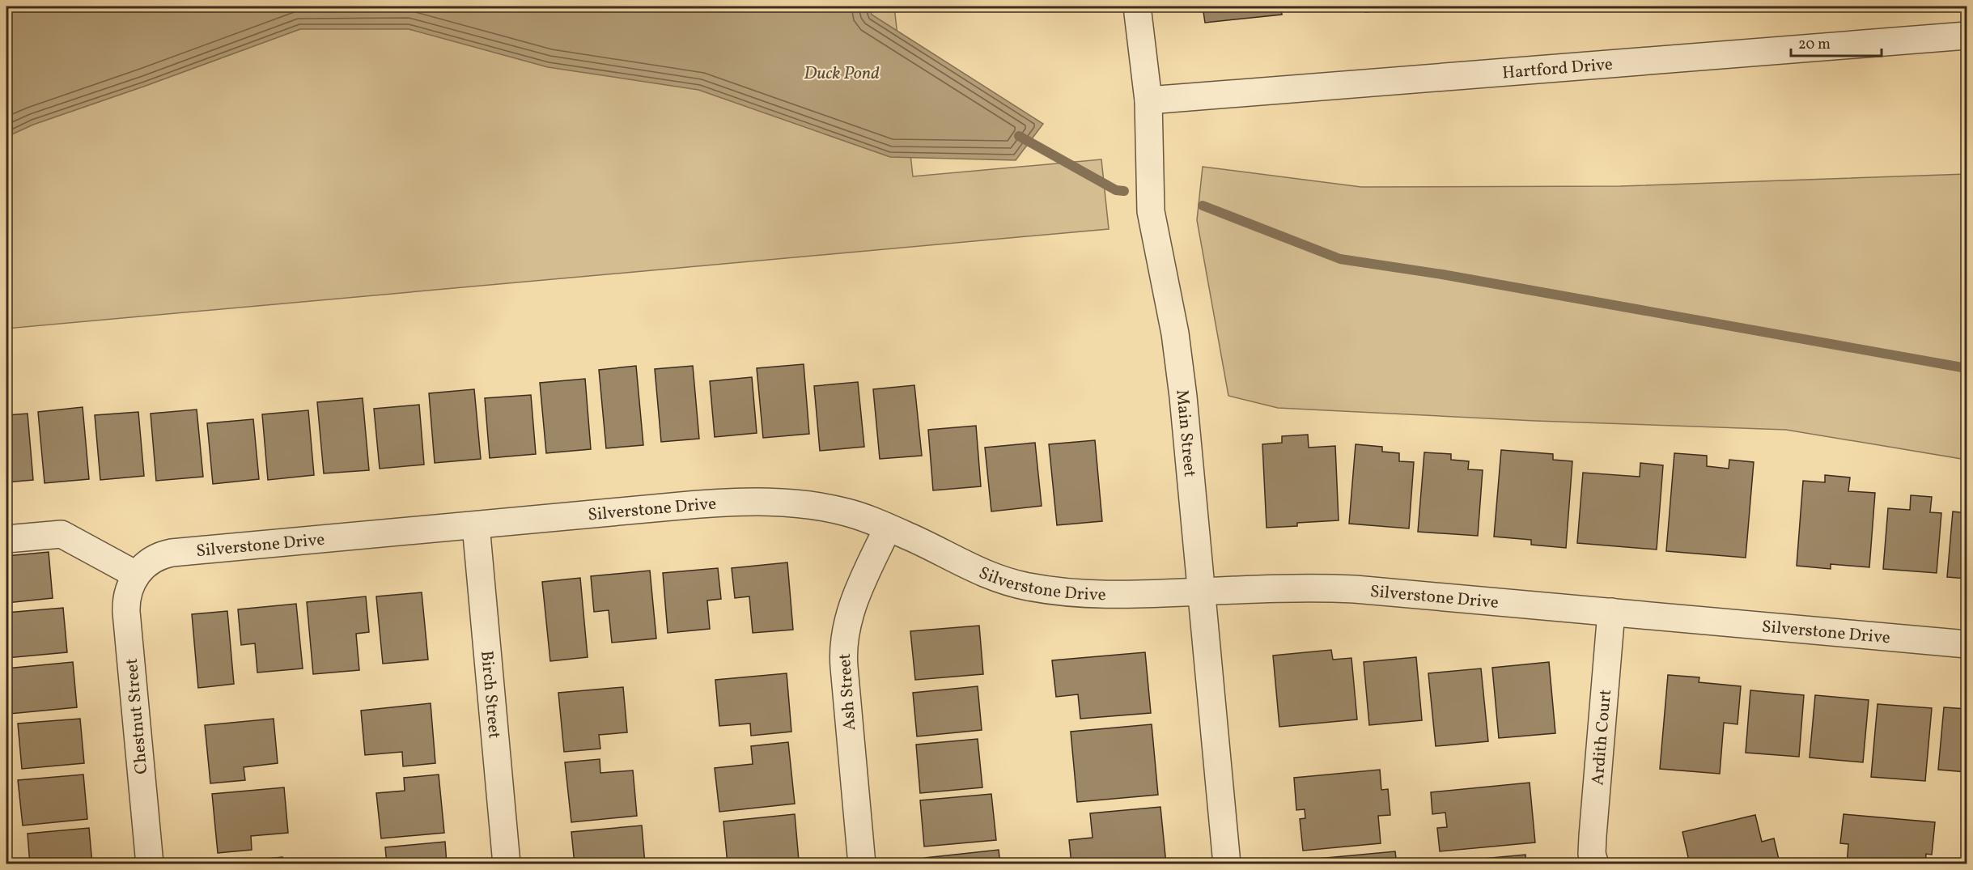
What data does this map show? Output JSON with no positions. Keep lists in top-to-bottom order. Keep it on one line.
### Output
{"streets":{"street":["Hartford Drive","Main Street","Silverstone Drive","Ash Street","Birch Street","Chestnut Street","Ardith Court"]},"crossings":[["Hartford Drive","Main Street"],["Main Street","Silverstone Drive"],["Silverstone Drive","Ash Street"],["Silverstone Drive","Birch Street"],["Silverstone Drive","Chestnut Street"],["Silverstone Drive","Ardith Court"]],"water":["Duck Pond"],"scale_bar":"20 m"}
